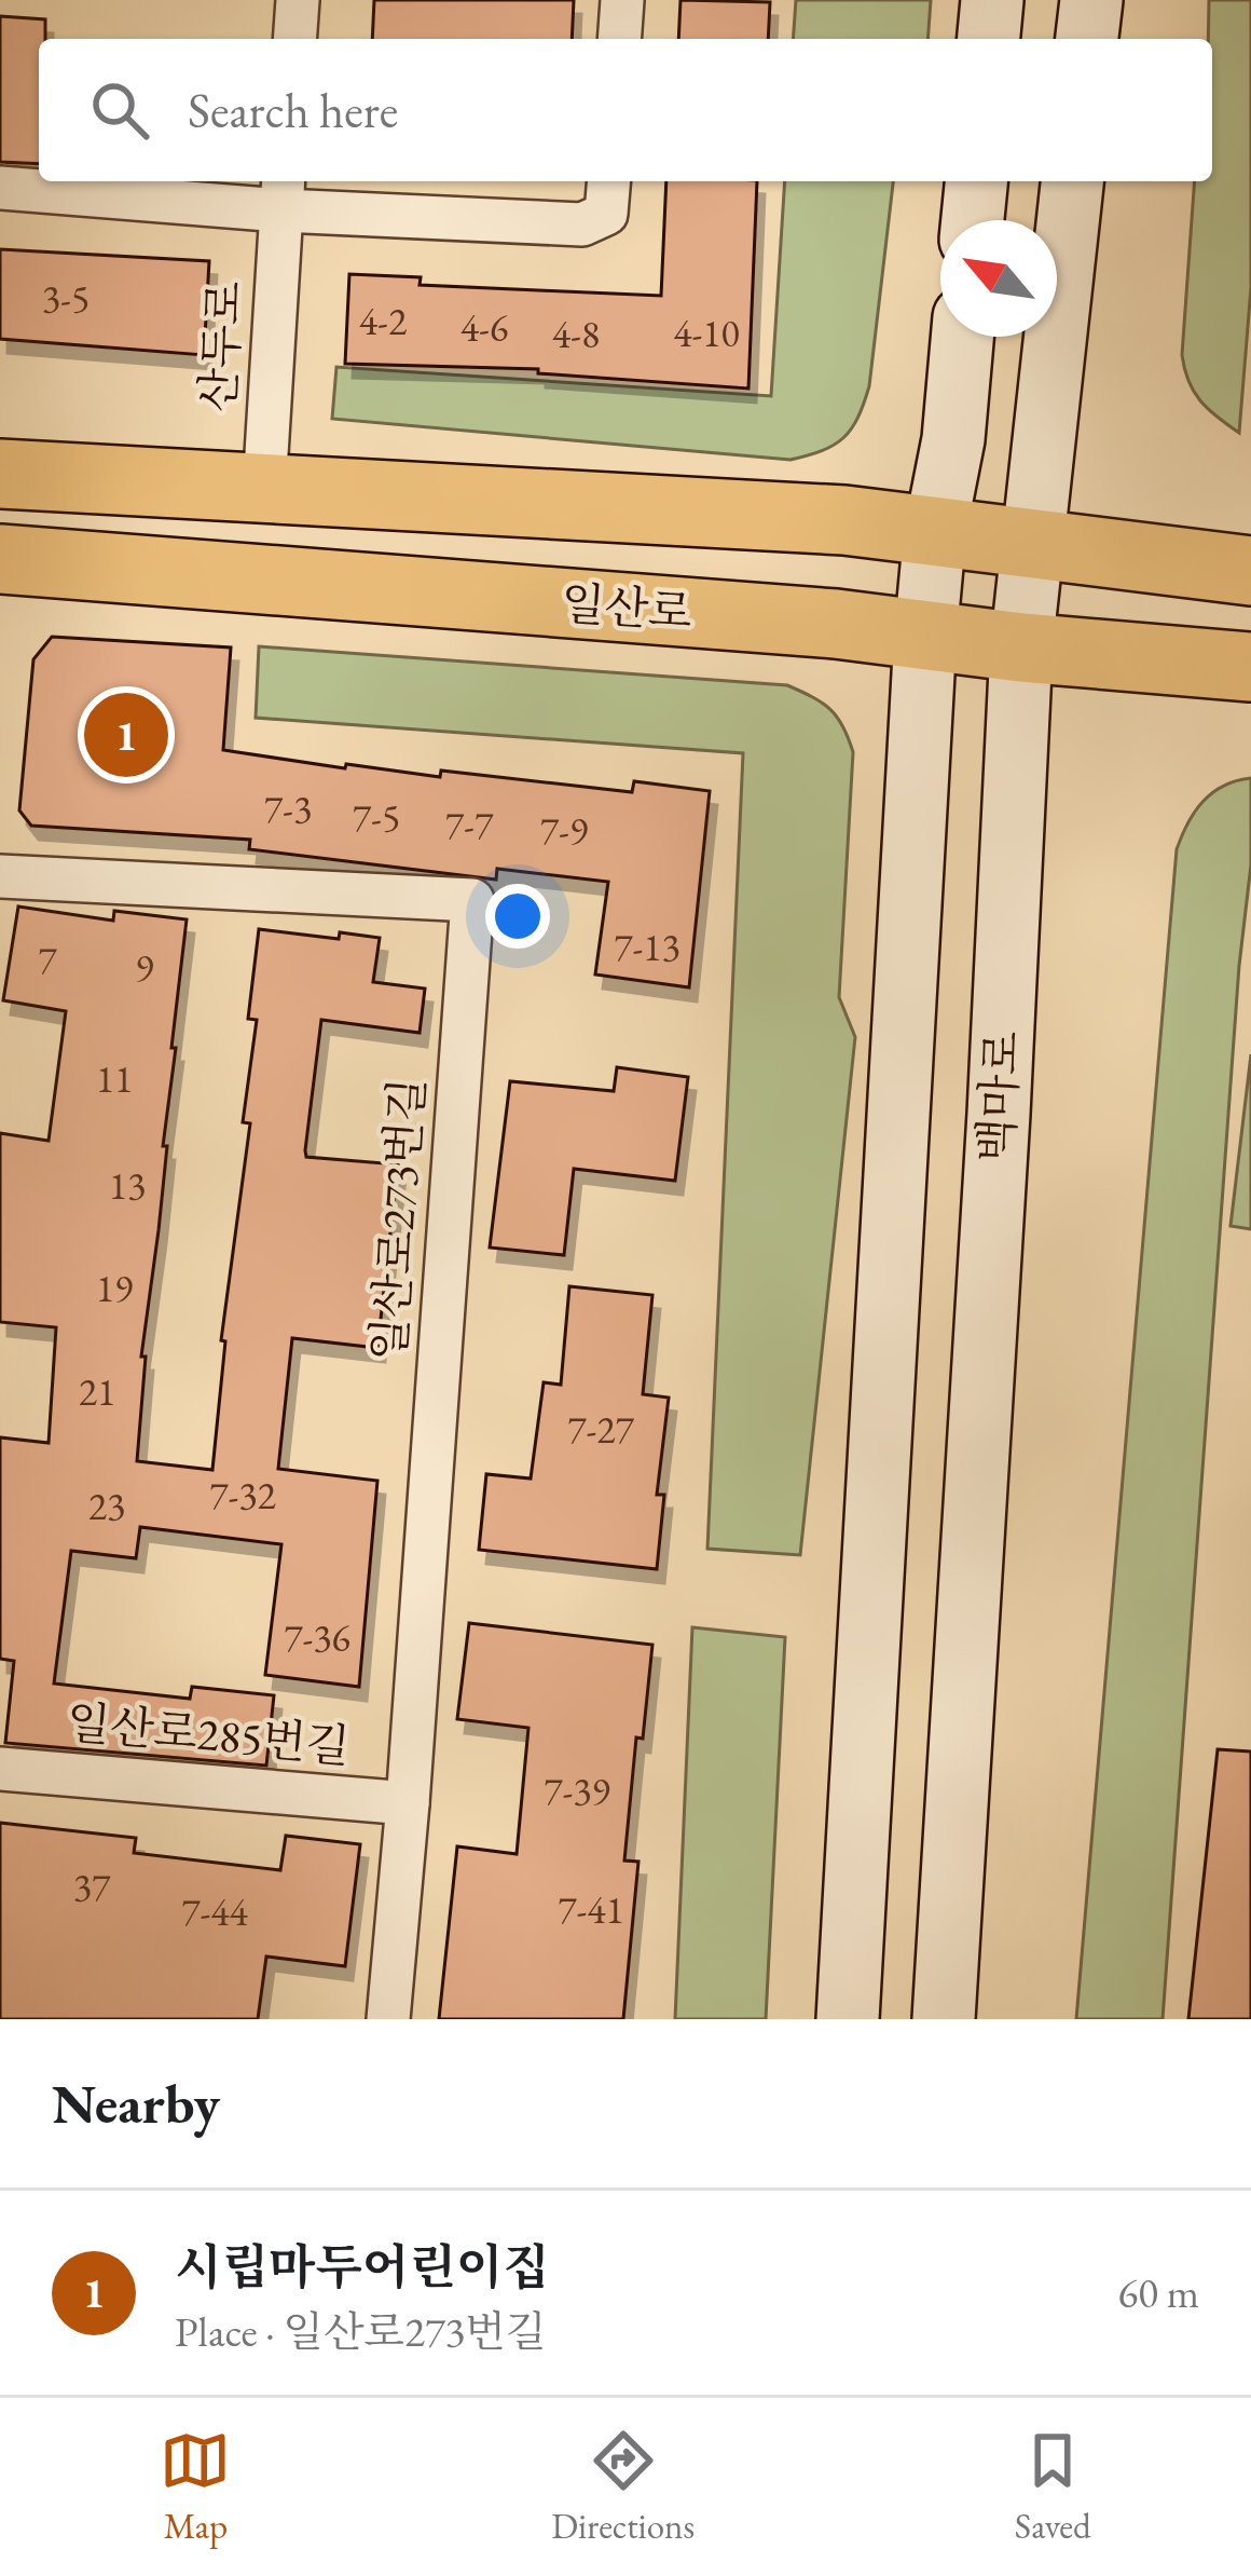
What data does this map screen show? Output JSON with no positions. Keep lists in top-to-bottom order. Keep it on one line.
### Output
{"streets":{"main road":["일산로","백마로"],"street":["산두로","일산로273번길","일산로285번길"]},"crossings":[["일산로","백마로"],["일산로273번길","일산로285번길"]],"house_numbers":["3-5","4-2","4-6","4-10","4-8","7-3","7-5","7-7","7-9","7-13","7","9","11","13","19","21","7-27","7-32","23","7-36","7-39","37","7-41","7-44"],"north":"top left","page":{"search":"Search here","pins":"1","heading":"Nearby","list":[{"mark":"1","name":"시립마두어린이집","note":"Place · 일산로273번길","value":"60 m"}],"nav":["Map","Directions","Saved"]}}
